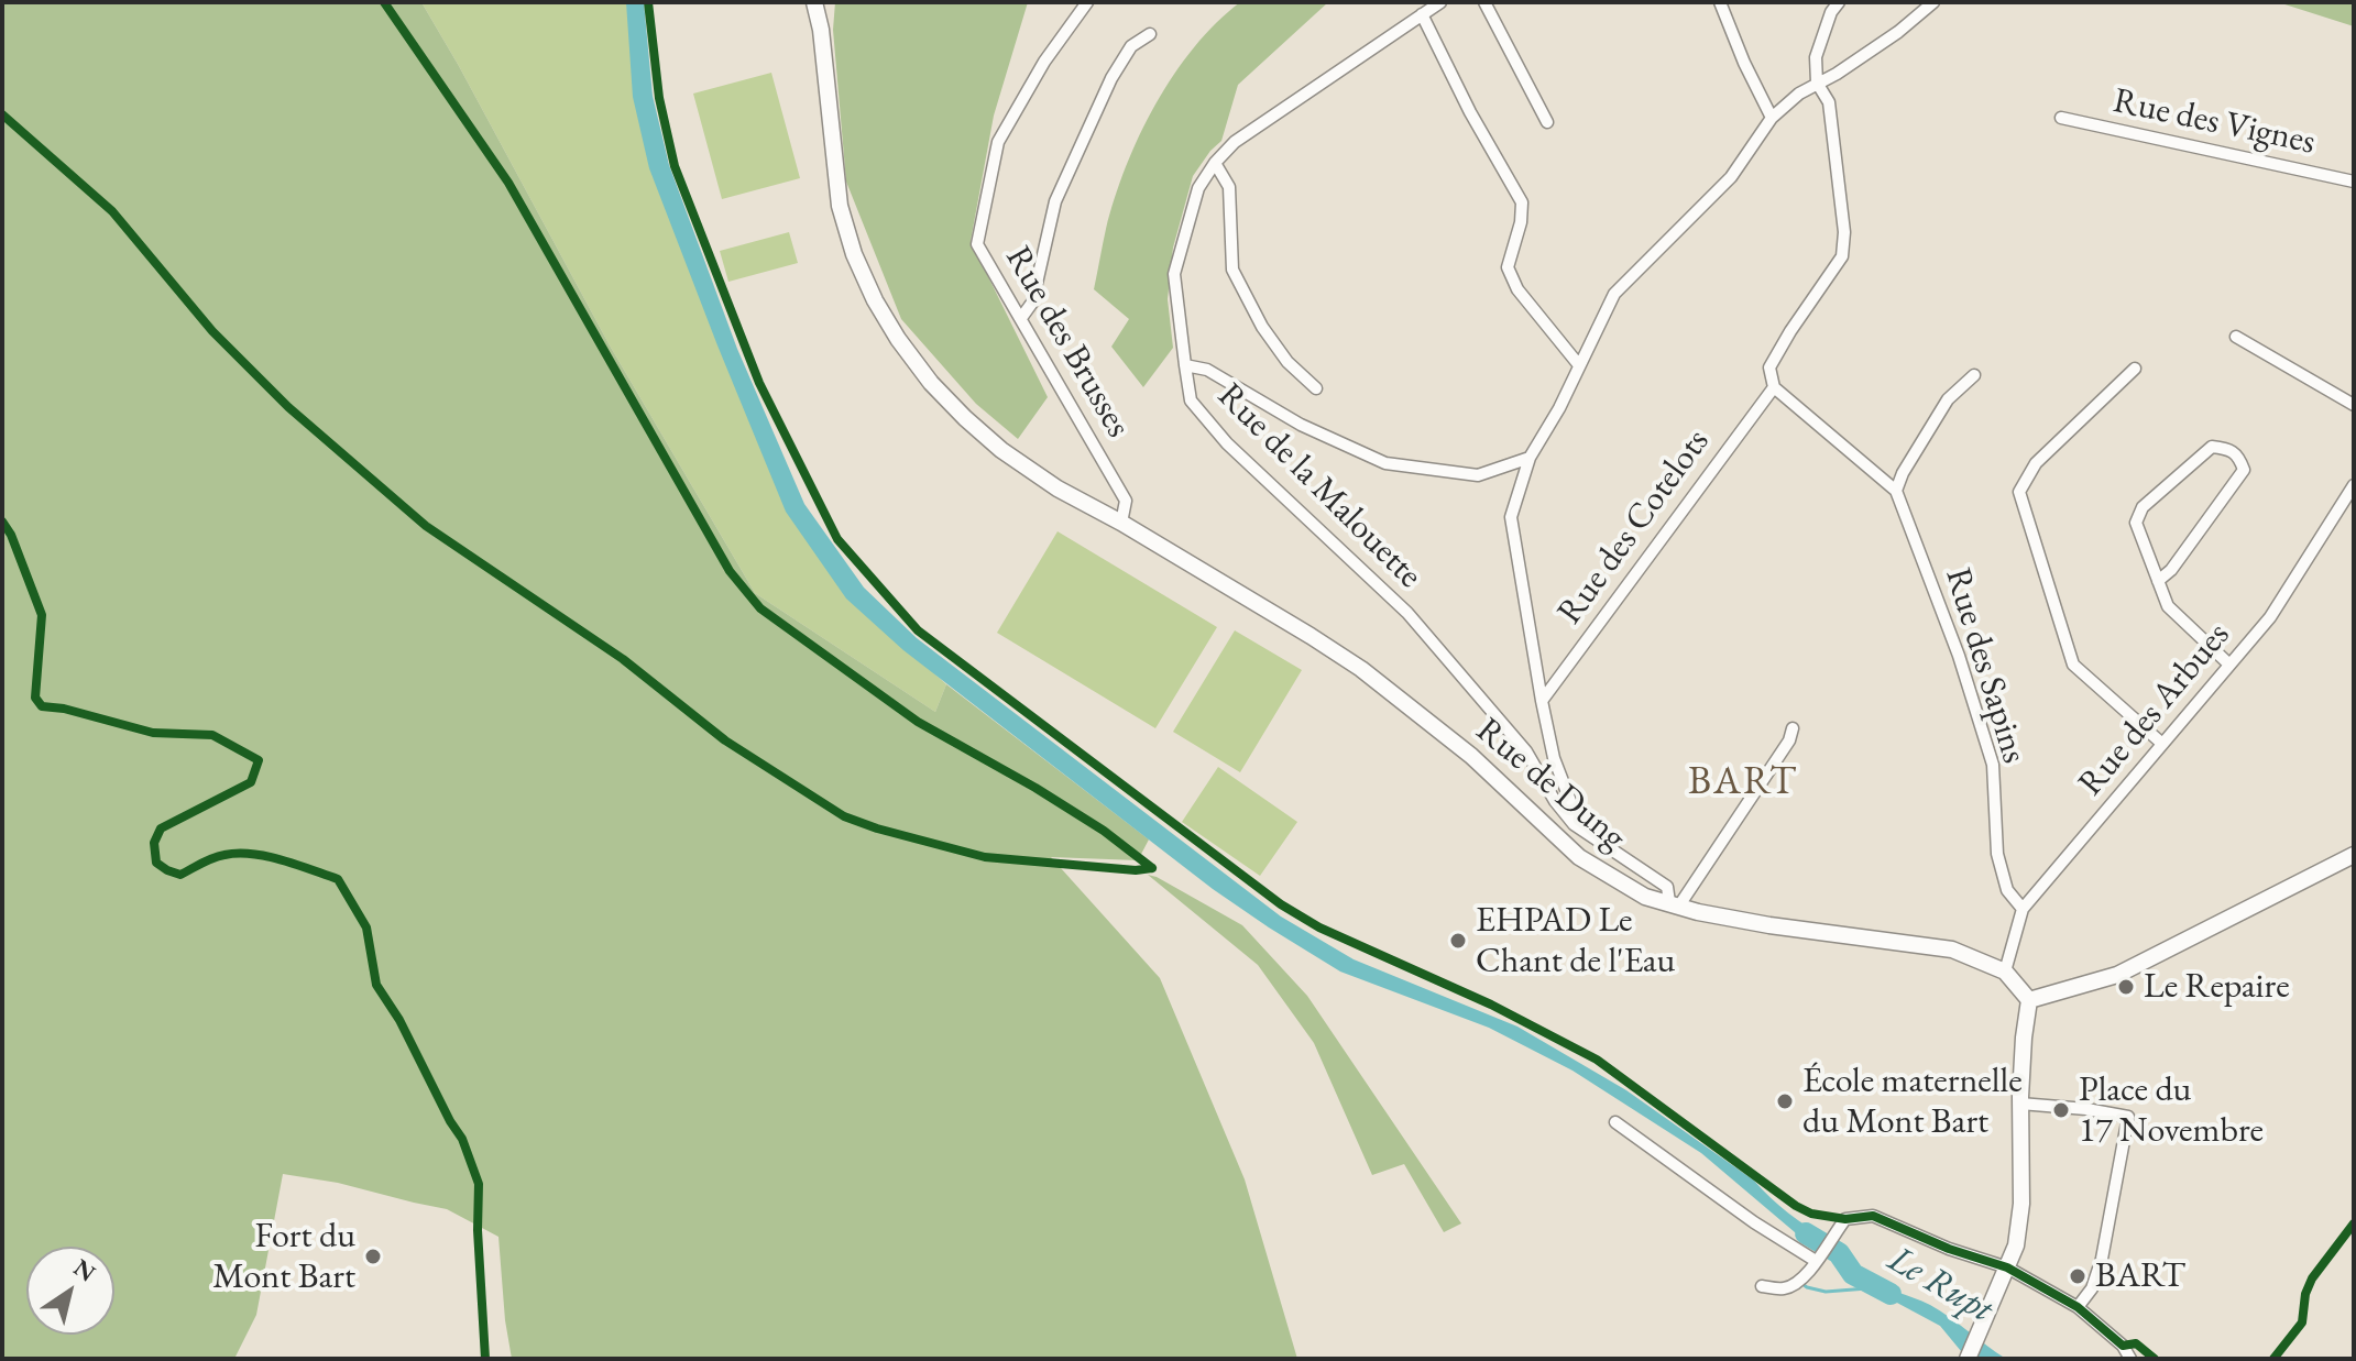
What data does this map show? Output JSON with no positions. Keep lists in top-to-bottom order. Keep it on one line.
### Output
{"streets":{"main road":["Rue de Dung"],"street":["Rue des Vignes","Rue des Brusses","Rue de la Malouette","Rue des Cotelots","Rue des Sapins","Rue des Arbues"]},"crossings":[["Rue des Brusses","Rue de Dung"],["Rue de la Malouette","Rue de Dung"],["Rue des Cotelots","Rue des Sapins"],["Rue des Sapins","Rue des Arbues"],["Rue des Arbues","Rue de Dung"]],"districts":["BART"],"water":["Le Rupt"],"places":["EHPAD Le Chant de l'Eau","Le Repaire","École maternelle du Mont Bart","Place du 17 Novembre","Fort du Mont Bart","BART"],"north":"top right"}
